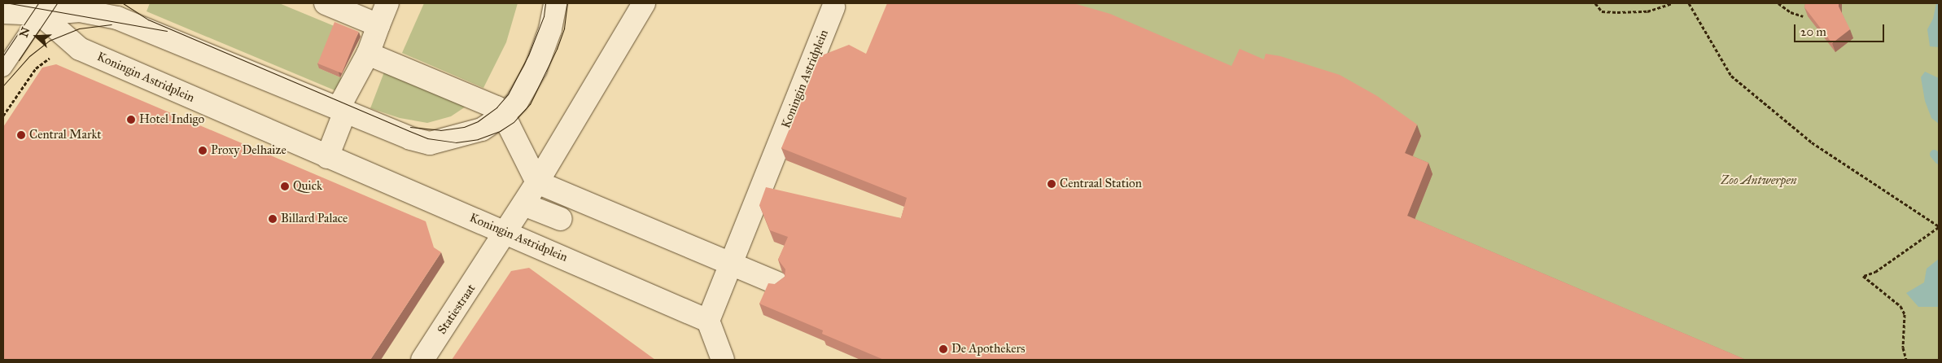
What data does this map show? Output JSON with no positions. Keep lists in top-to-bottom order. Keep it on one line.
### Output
{"streets":{"street":["Koningin Astridplein","Statiestraat"]},"crossings":[["Koningin Astridplein","Statiestraat"]],"parks":["Zoo Antwerpen"],"places":["Hotel Indigo","Central Markt","Proxy Delhaize","Centraal Station","Quick","Billard Palace","De Apothekers"],"scale_bar":"20 m","north":"left"}
